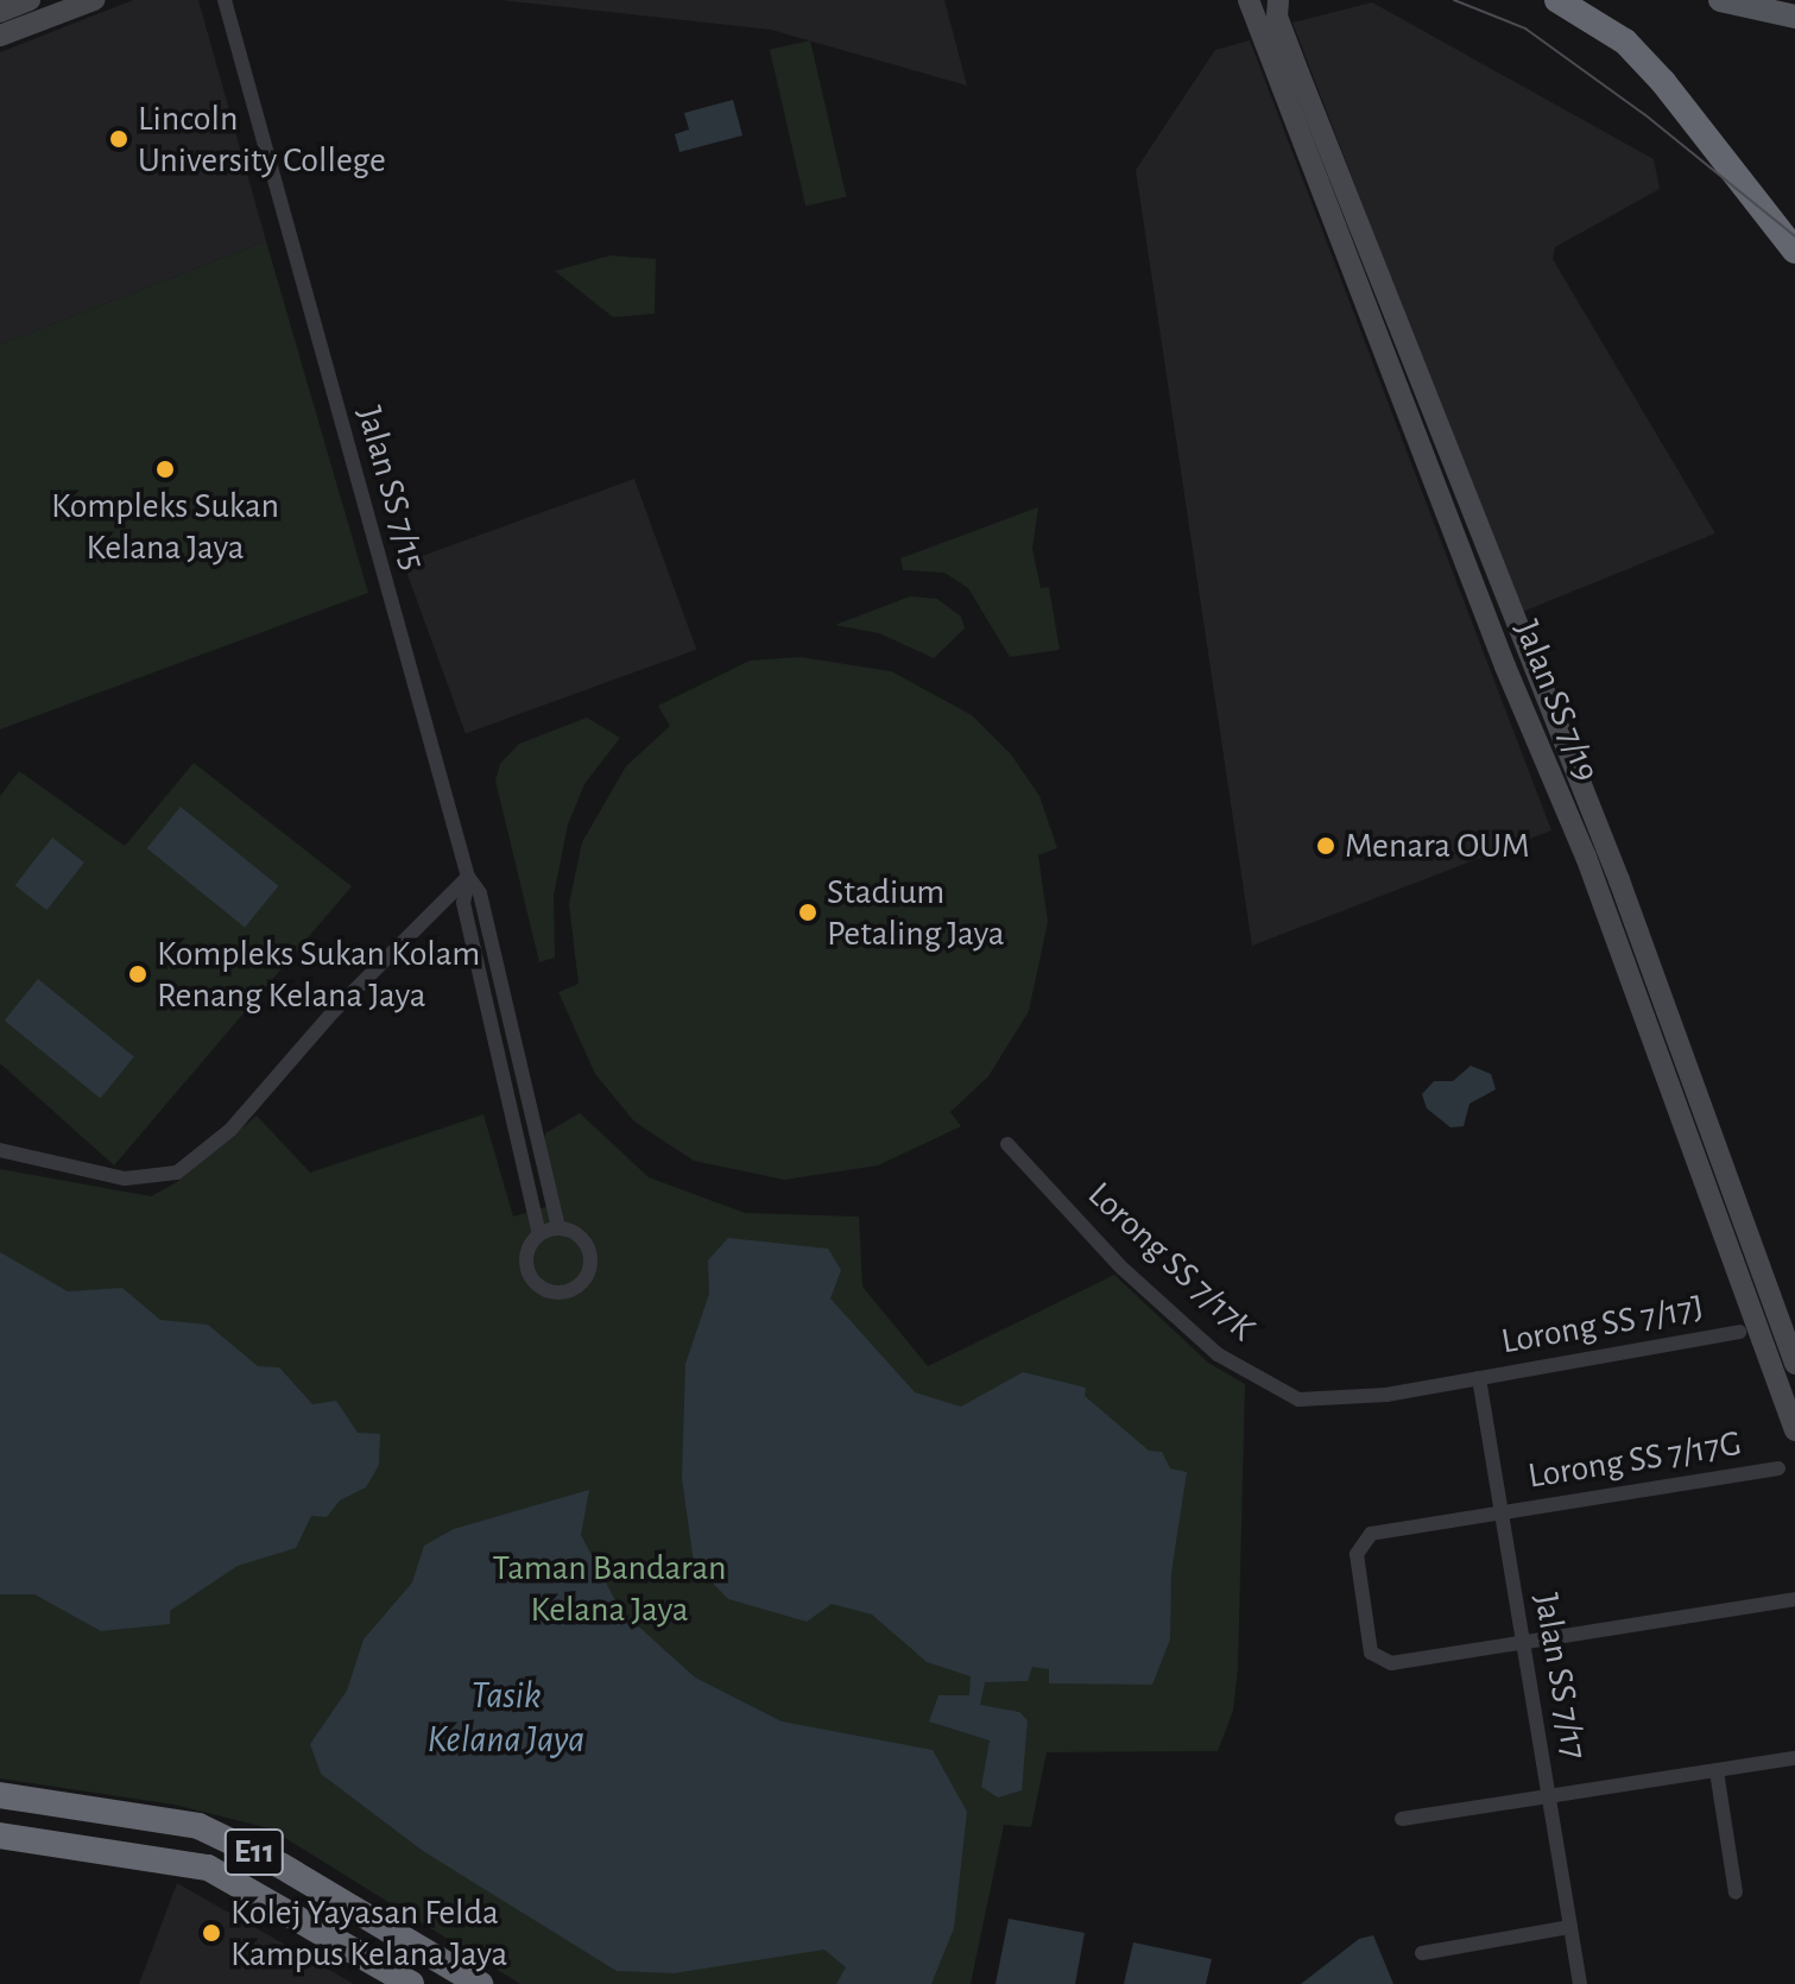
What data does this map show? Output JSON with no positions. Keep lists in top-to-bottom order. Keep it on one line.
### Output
{"streets":{"highway":["E11"],"street":["Jalan SS 7/15","Jalan SS 7/19","Lorong SS 7/17K","Lorong SS 7/17J","Lorong SS 7/17G","Jalan SS 7/17"]},"crossings":[["Lorong SS 7/17K","Lorong SS 7/17J"],["Lorong SS 7/17K","Jalan SS 7/17"],["Lorong SS 7/17J","Jalan SS 7/17"],["Lorong SS 7/17G","Jalan SS 7/17"]],"water":["Tasik Kelana Jaya"],"parks":["Taman Bandaran Kelana Jaya"],"places":["Lincoln University College","Kompleks Sukan Kelana Jaya","Menara OUM","Stadium Petaling Jaya","Kompleks Sukan Kolam Renang Kelana Jaya","Kolej Yayasan Felda Kampus Kelana Jaya"]}
